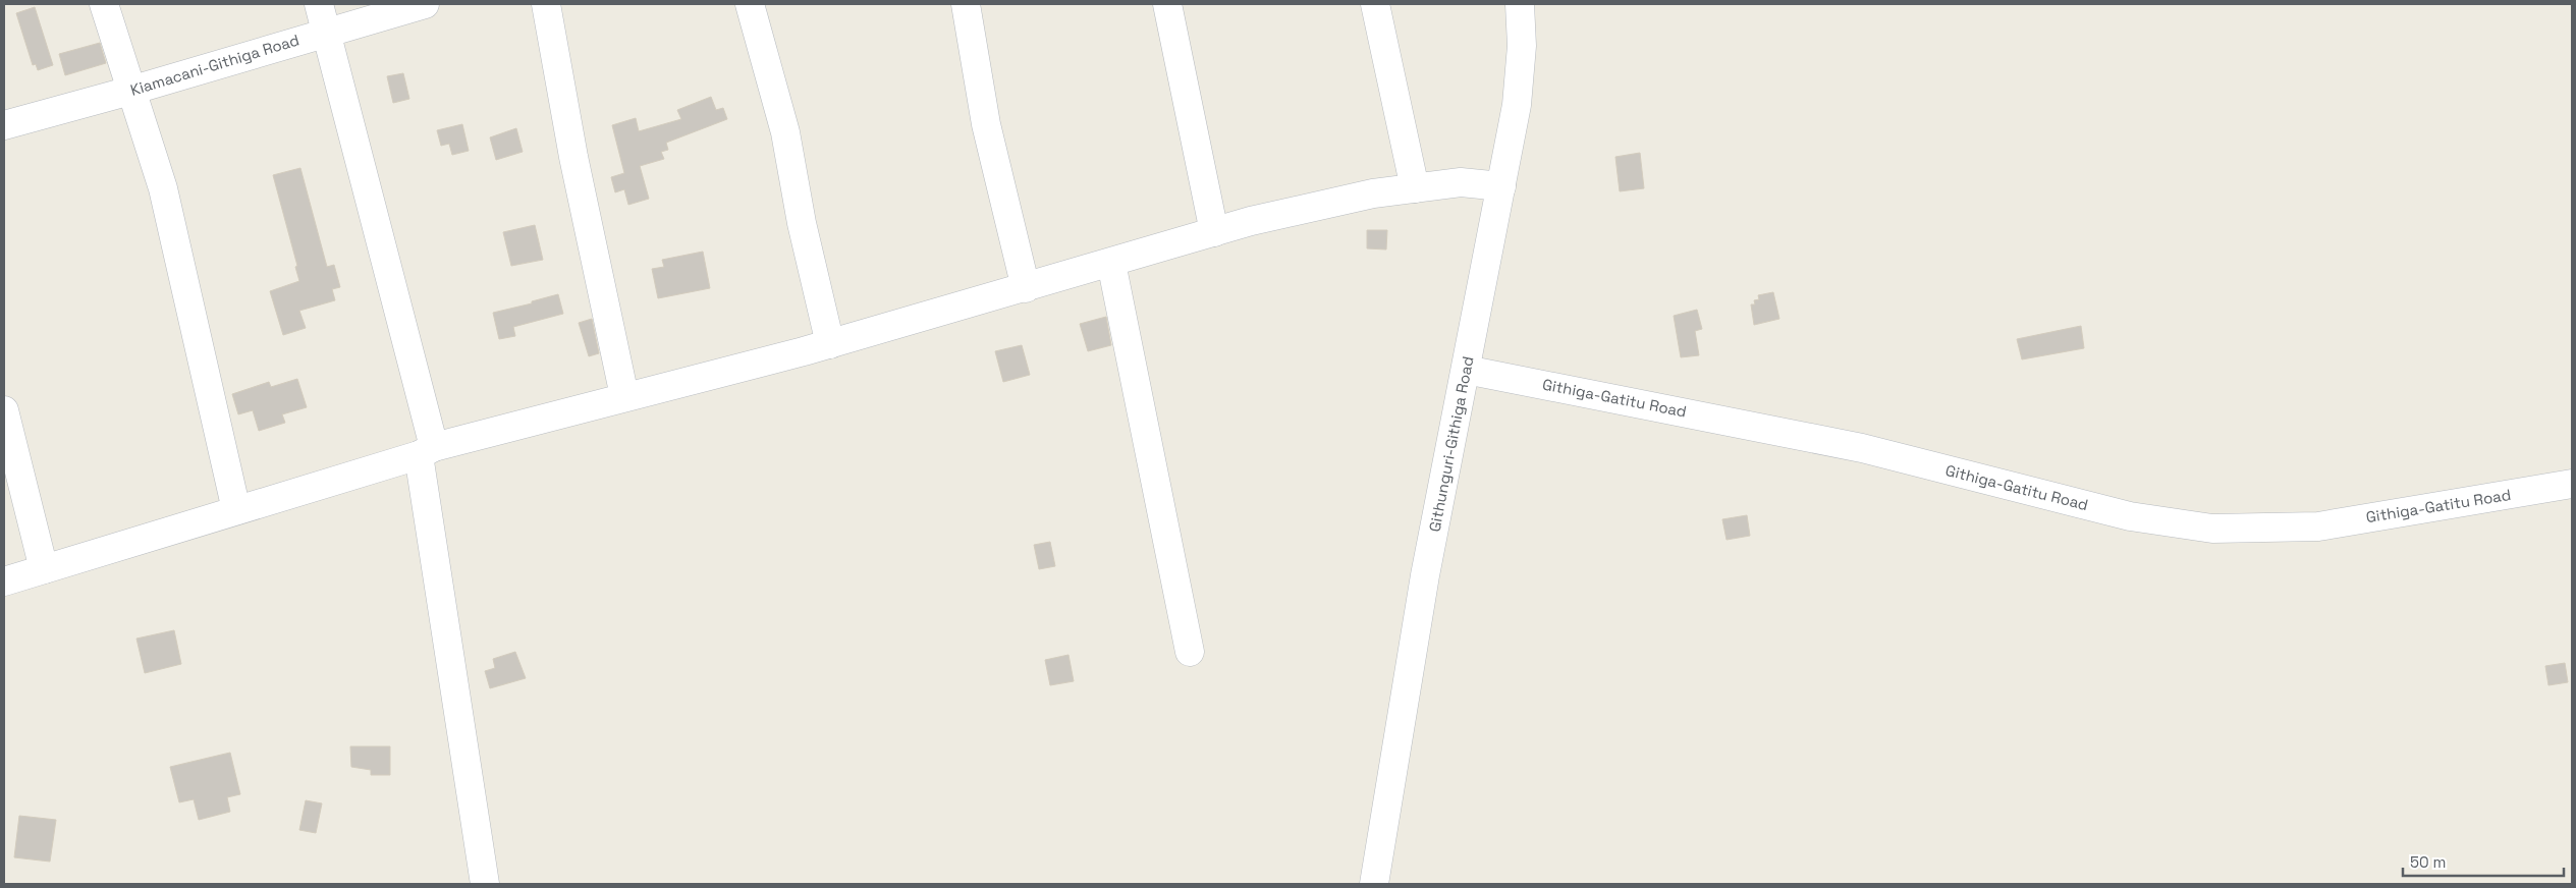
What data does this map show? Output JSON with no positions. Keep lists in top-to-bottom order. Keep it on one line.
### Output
{"streets":{"street":["Kiamacani-Githiga Road","Githiga-Gatitu Road","Githunguri-Githiga Road"]},"crossings":[["Githiga-Gatitu Road","Githunguri-Githiga Road"]],"scale_bar":"50 m"}
